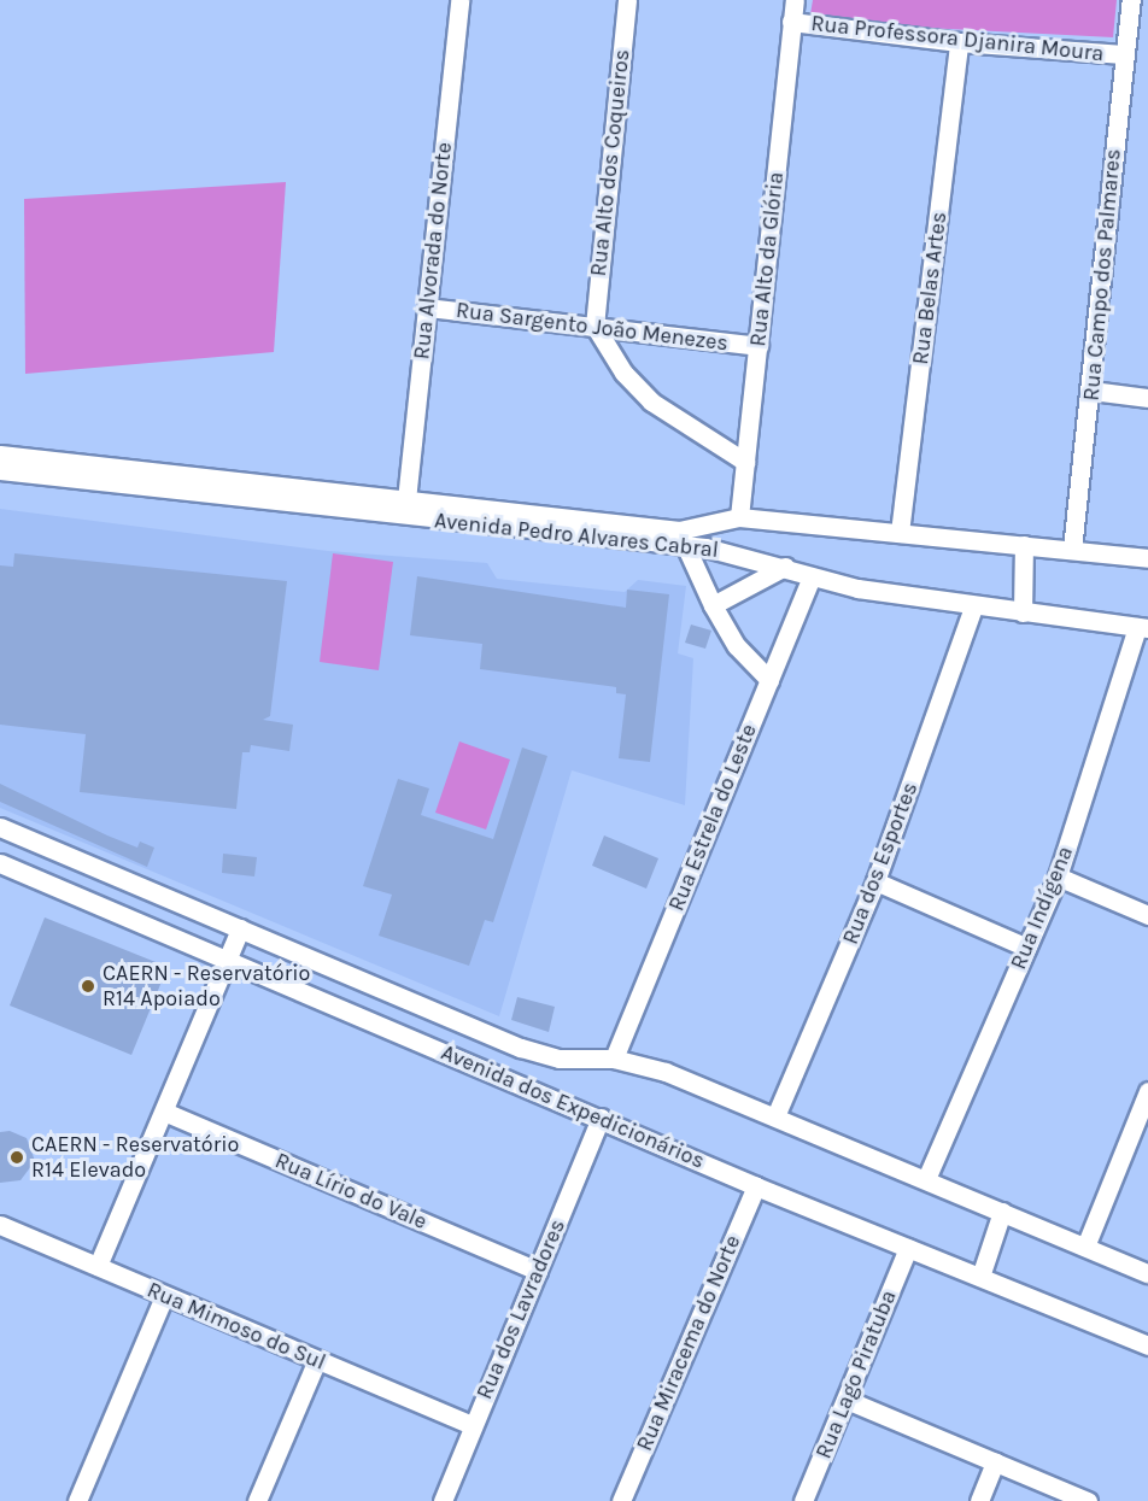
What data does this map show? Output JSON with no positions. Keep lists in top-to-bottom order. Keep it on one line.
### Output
{"streets":{"street":["Rua Professora Djanira Moura","Rua Alto dos Coqueiros","Rua Alvorada do Norte","Rua Alto da Glória","Rua Campo dos Palmares","Rua Belas Artes","Rua Sargento João Menezes","Avenida Pedro Alvares Cabral","Rua Estrela do Leste","Rua dos Esportes","Rua Indígena","Avenida dos Expedicionários","Rua Lírio do Vale","Rua dos Lavradores","Rua Mimoso do Sul","Rua Miracema do Norte","Rua Lago Piratuba"]},"crossings":[["Rua Professora Djanira Moura","Rua Alto da Glória"],["Rua Professora Djanira Moura","Rua Campo dos Palmares"],["Rua Professora Djanira Moura","Rua Belas Artes"],["Rua Alto dos Coqueiros","Rua Sargento João Menezes"],["Rua Alvorada do Norte","Rua Sargento João Menezes"],["Rua Alvorada do Norte","Avenida Pedro Alvares Cabral"],["Rua Alto da Glória","Rua Sargento João Menezes"],["Rua Alto da Glória","Avenida Pedro Alvares Cabral"],["Rua Campo dos Palmares","Avenida Pedro Alvares Cabral"],["Rua Belas Artes","Avenida Pedro Alvares Cabral"],["Avenida Pedro Alvares Cabral","Rua Estrela do Leste"],["Avenida Pedro Alvares Cabral","Rua dos Esportes"],["Avenida Pedro Alvares Cabral","Rua Indígena"],["Rua Estrela do Leste","Avenida dos Expedicionários"],["Rua dos Esportes","Avenida dos Expedicionários"],["Rua Indígena","Avenida dos Expedicionários"],["Avenida dos Expedicionários","Rua dos Lavradores"],["Avenida dos Expedicionários","Rua Miracema do Norte"],["Avenida dos Expedicionários","Rua Lago Piratuba"],["Rua Lírio do Vale","Rua dos Lavradores"],["Rua dos Lavradores","Rua Mimoso do Sul"]],"places":["CAERN - Reservatório R14 Apoiado","CAERN - Reservatório R14 Elevado"]}
